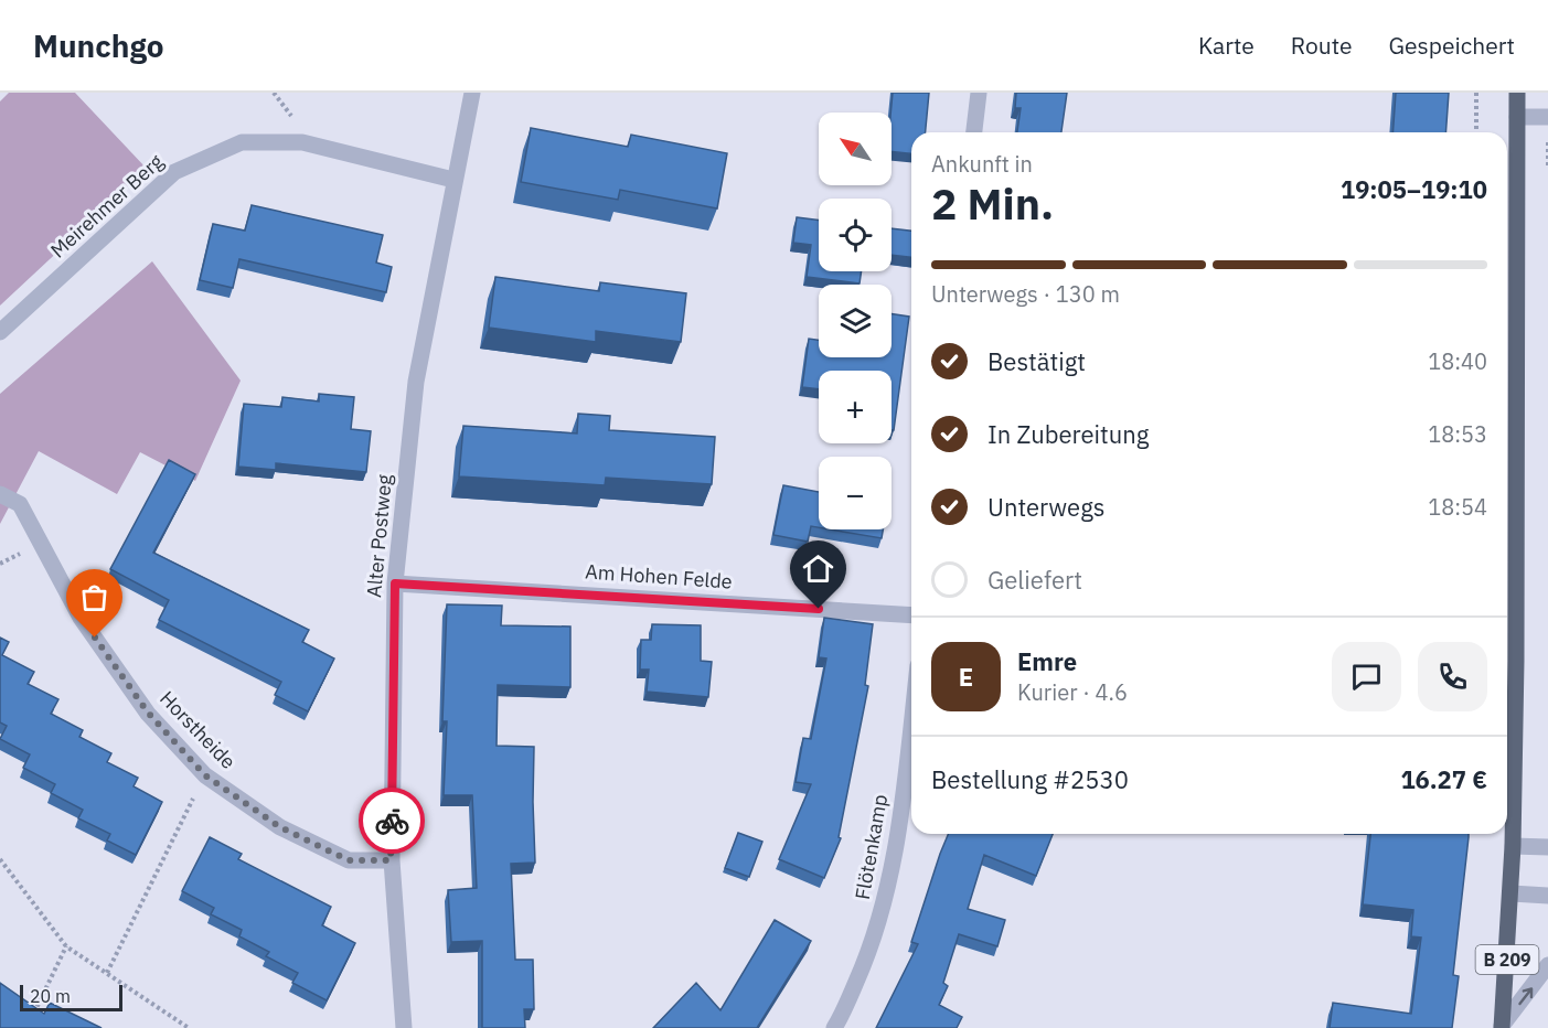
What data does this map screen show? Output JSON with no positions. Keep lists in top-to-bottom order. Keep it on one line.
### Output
{"streets":{"main road":["B 209"],"street":["Meirehmer Berg","Alter Postweg","Am Hohen Felde","Horstheide","Flötenkamp"]},"crossings":[["Meirehmer Berg","Alter Postweg"],["Alter Postweg","Am Hohen Felde"],["Alter Postweg","Horstheide"]],"scale_bar":"20 m","north":"top left","page":{"header":"Munchgo","nav":["Karte","Route","Gespeichert"],"map_buttons":["+","−"],"heading":["2 Min.","Ankunft in","19:05–19:10"],"panel":["Emre","Kurier · 4.6","Bestellung #2530","16.27 €"],"bar":"Unterwegs · 130 m","list":[["Bestätigt","18:40"],["In Zubereitung","18:53"],["Unterwegs","18:54"],"Geliefert"],"round":"E","scale":"20 m"}}
